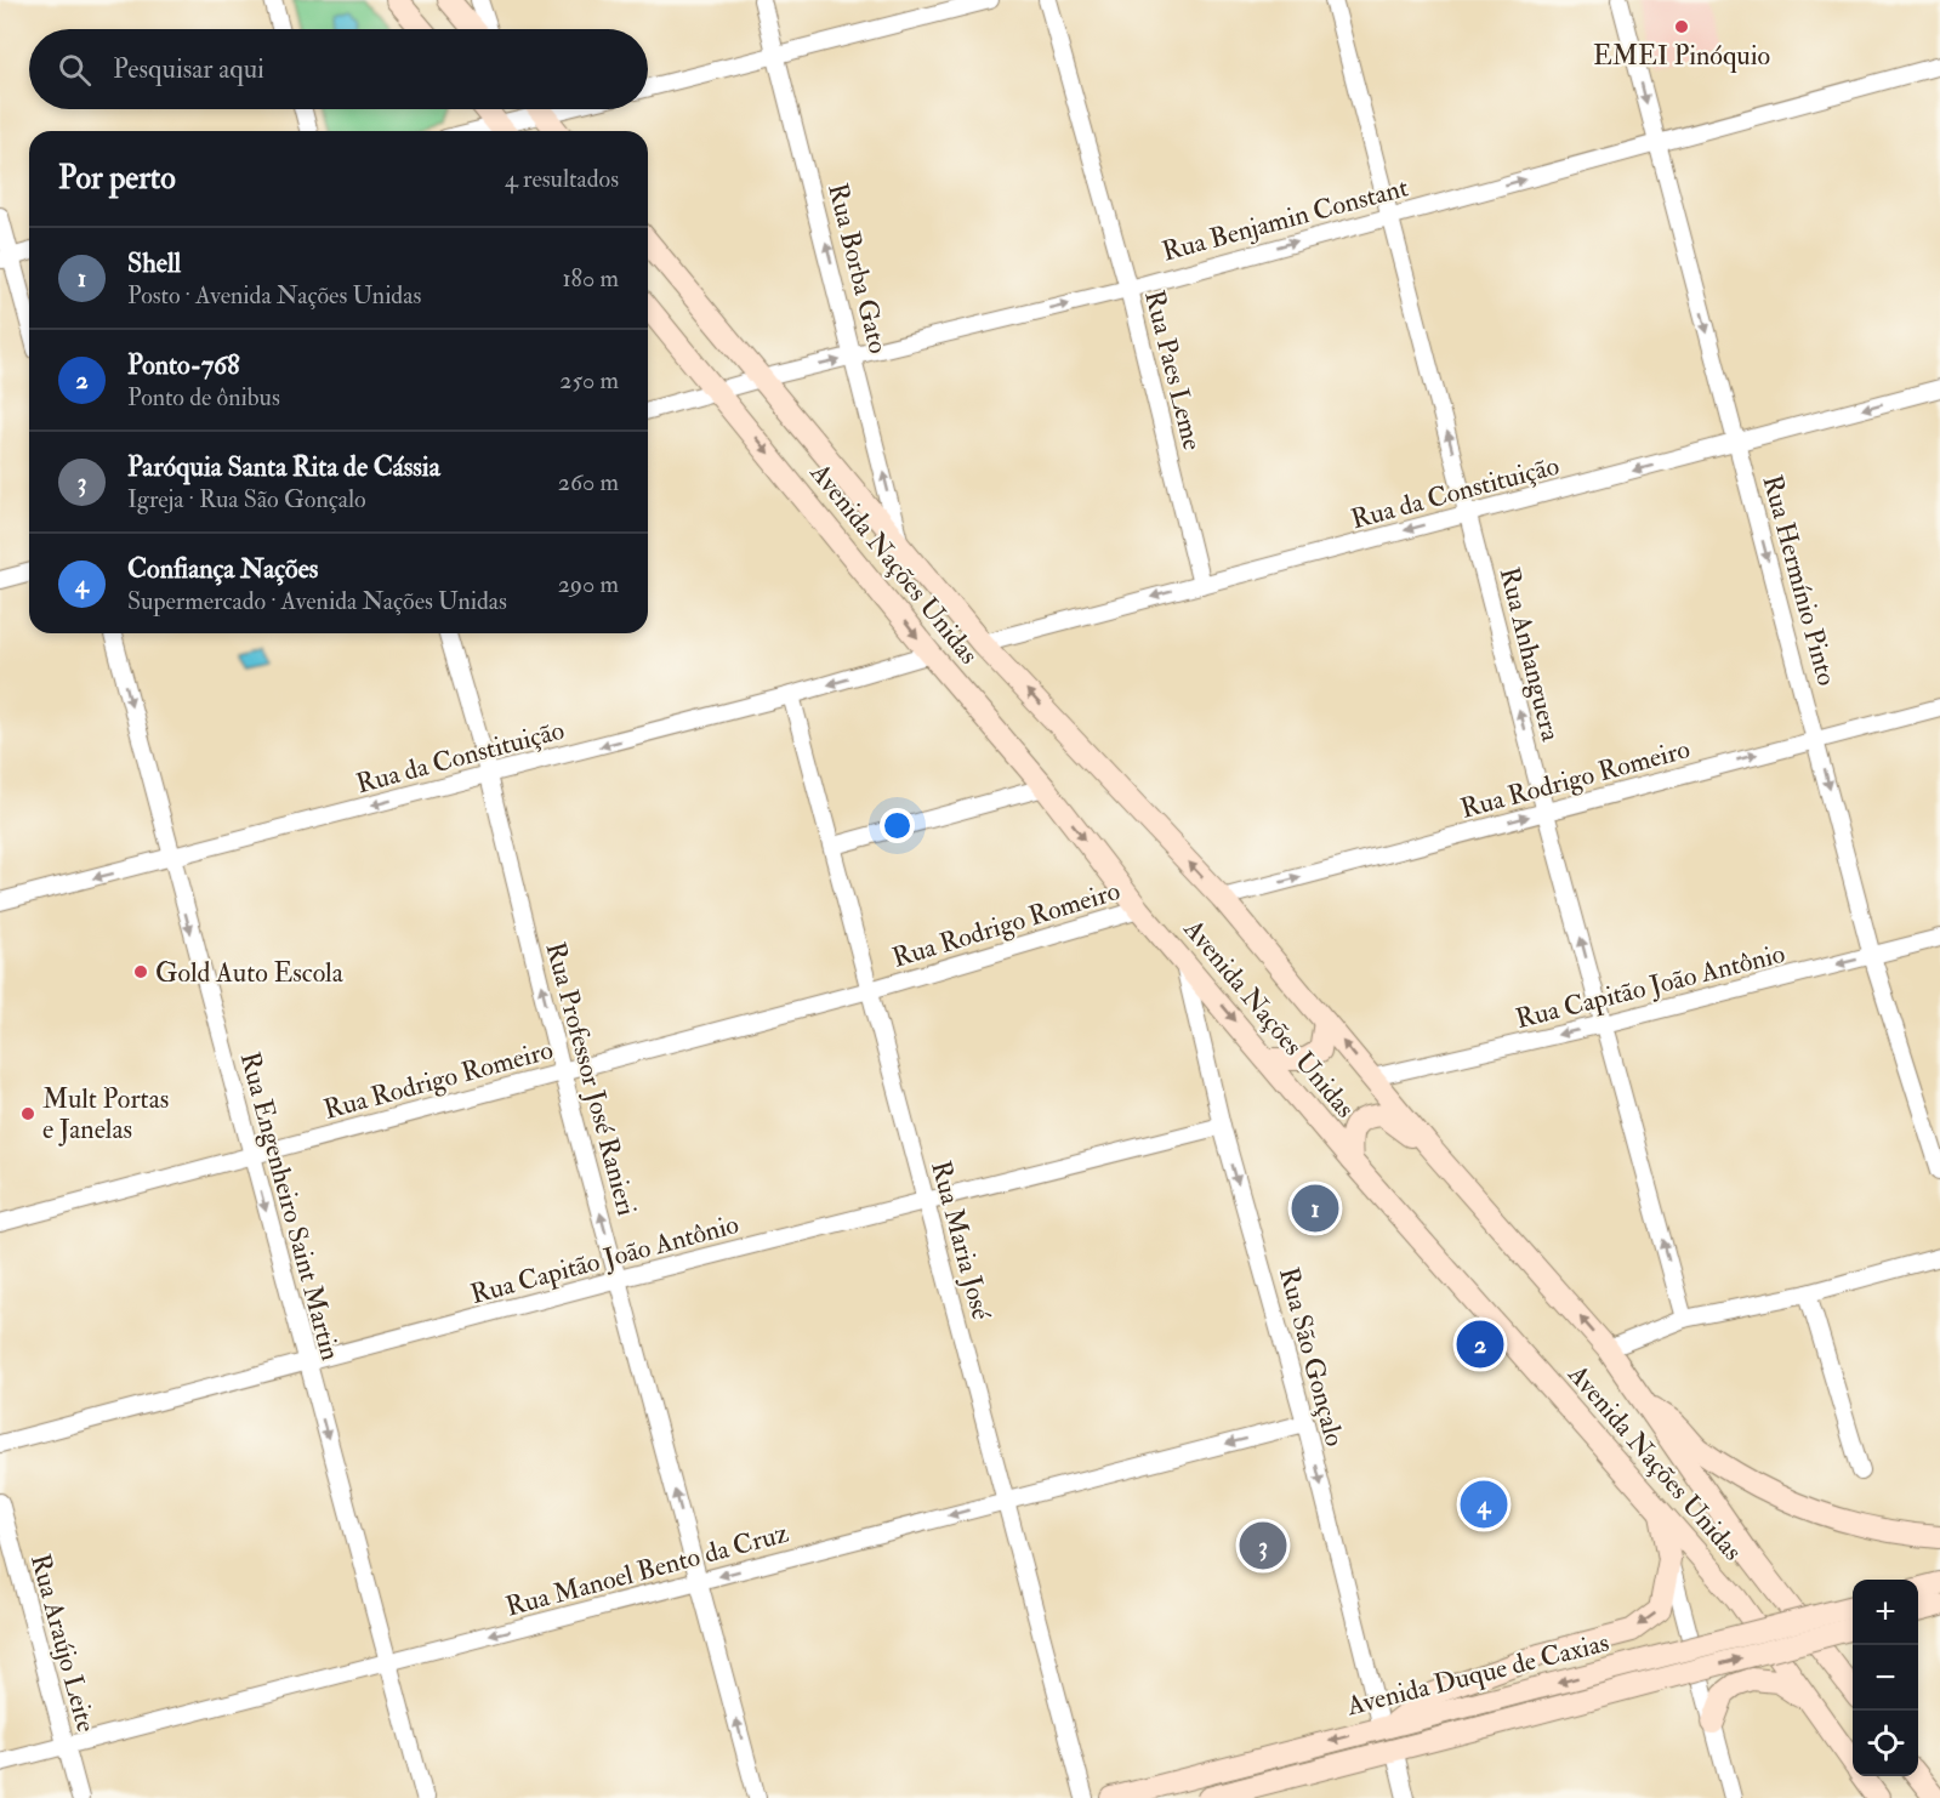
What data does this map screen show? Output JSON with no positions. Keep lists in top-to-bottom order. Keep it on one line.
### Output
{"streets":{"main road":["Avenida Nações Unidas","Avenida Duque de Caxias"],"street":["Rua Benjamin Constant","Rua Borba Gato","Rua Paes Leme","Rua da Constituição","Rua Hermínio Pinto","Rua Anhanguera","Rua Rodrigo Romeiro","Rua Capitão João Antônio","Rua Professor José Ranieri","Rua Engenheiro Saint Martin","Rua Maria José","Rua São Gonçalo","Rua Manoel Bento da Cruz","Rua Araújo Leite"]},"crossings":[["Rua Benjamin Constant","Rua Borba Gato"],["Rua Benjamin Constant","Rua Paes Leme"],["Rua Benjamin Constant","Avenida Nações Unidas"],["Rua Benjamin Constant","Rua Hermínio Pinto"],["Rua Benjamin Constant","Rua Anhanguera"],["Rua Borba Gato","Avenida Nações Unidas"],["Rua Paes Leme","Rua da Constituição"],["Rua da Constituição","Avenida Nações Unidas"],["Rua da Constituição","Rua Hermínio Pinto"],["Rua da Constituição","Rua Anhanguera"],["Rua da Constituição","Rua Professor José Ranieri"],["Rua da Constituição","Rua Engenheiro Saint Martin"],["Rua da Constituição","Rua Maria José"],["Avenida Nações Unidas","Rua Rodrigo Romeiro"],["Avenida Nações Unidas","Rua Capitão João Antônio"],["Avenida Nações Unidas","Rua São Gonçalo"],["Rua Hermínio Pinto","Rua Rodrigo Romeiro"],["Rua Hermínio Pinto","Rua Capitão João Antônio"],["Rua Anhanguera","Rua Rodrigo Romeiro"],["Rua Anhanguera","Rua Capitão João Antônio"],["Rua Rodrigo Romeiro","Rua Professor José Ranieri"],["Rua Rodrigo Romeiro","Rua Engenheiro Saint Martin"],["Rua Rodrigo Romeiro","Rua Maria José"],["Rua Capitão João Antônio","Rua Professor José Ranieri"],["Rua Capitão João Antônio","Rua Engenheiro Saint Martin"],["Rua Capitão João Antônio","Rua Maria José"],["Rua Capitão João Antônio","Rua São Gonçalo"],["Rua Professor José Ranieri","Rua Manoel Bento da Cruz"],["Rua Engenheiro Saint Martin","Rua Manoel Bento da Cruz"],["Rua Maria José","Rua Manoel Bento da Cruz"],["Rua São Gonçalo","Rua Manoel Bento da Cruz"],["Rua São Gonçalo","Avenida Duque de Caxias"],["Rua Manoel Bento da Cruz","Rua Araújo Leite"]],"one_way":["Rua Benjamin Constant","Rua Borba Gato","Rua da Constituição","Rua Hermínio Pinto","Rua Anhanguera","Rua Professor José Ranieri","Rua Engenheiro Saint Martin","Rua São Gonçalo","Rua Manoel Bento da Cruz"],"places":["EMEI Pinóquio","Gold Auto Escola","Mult Portas e Janelas"],"page":{"search":"Pesquisar aqui","heading":["Por perto","4 resultados"],"list":[{"mark":"1","name":"Shell","note":"Posto · Avenida Nações Unidas","value":"180 m"},{"mark":"2","name":"Ponto-768","note":"Ponto de ônibus","value":"250 m"},{"mark":"3","name":"Paróquia Santa Rita de Cássia","note":"Igreja · Rua São Gonçalo","value":"260 m"},{"mark":"4","name":"Confiança Nações","note":"Supermercado · Avenida Nações Unidas","value":"290 m"}],"pins":["1","2","4","3"],"map_buttons":["+","−"]}}
